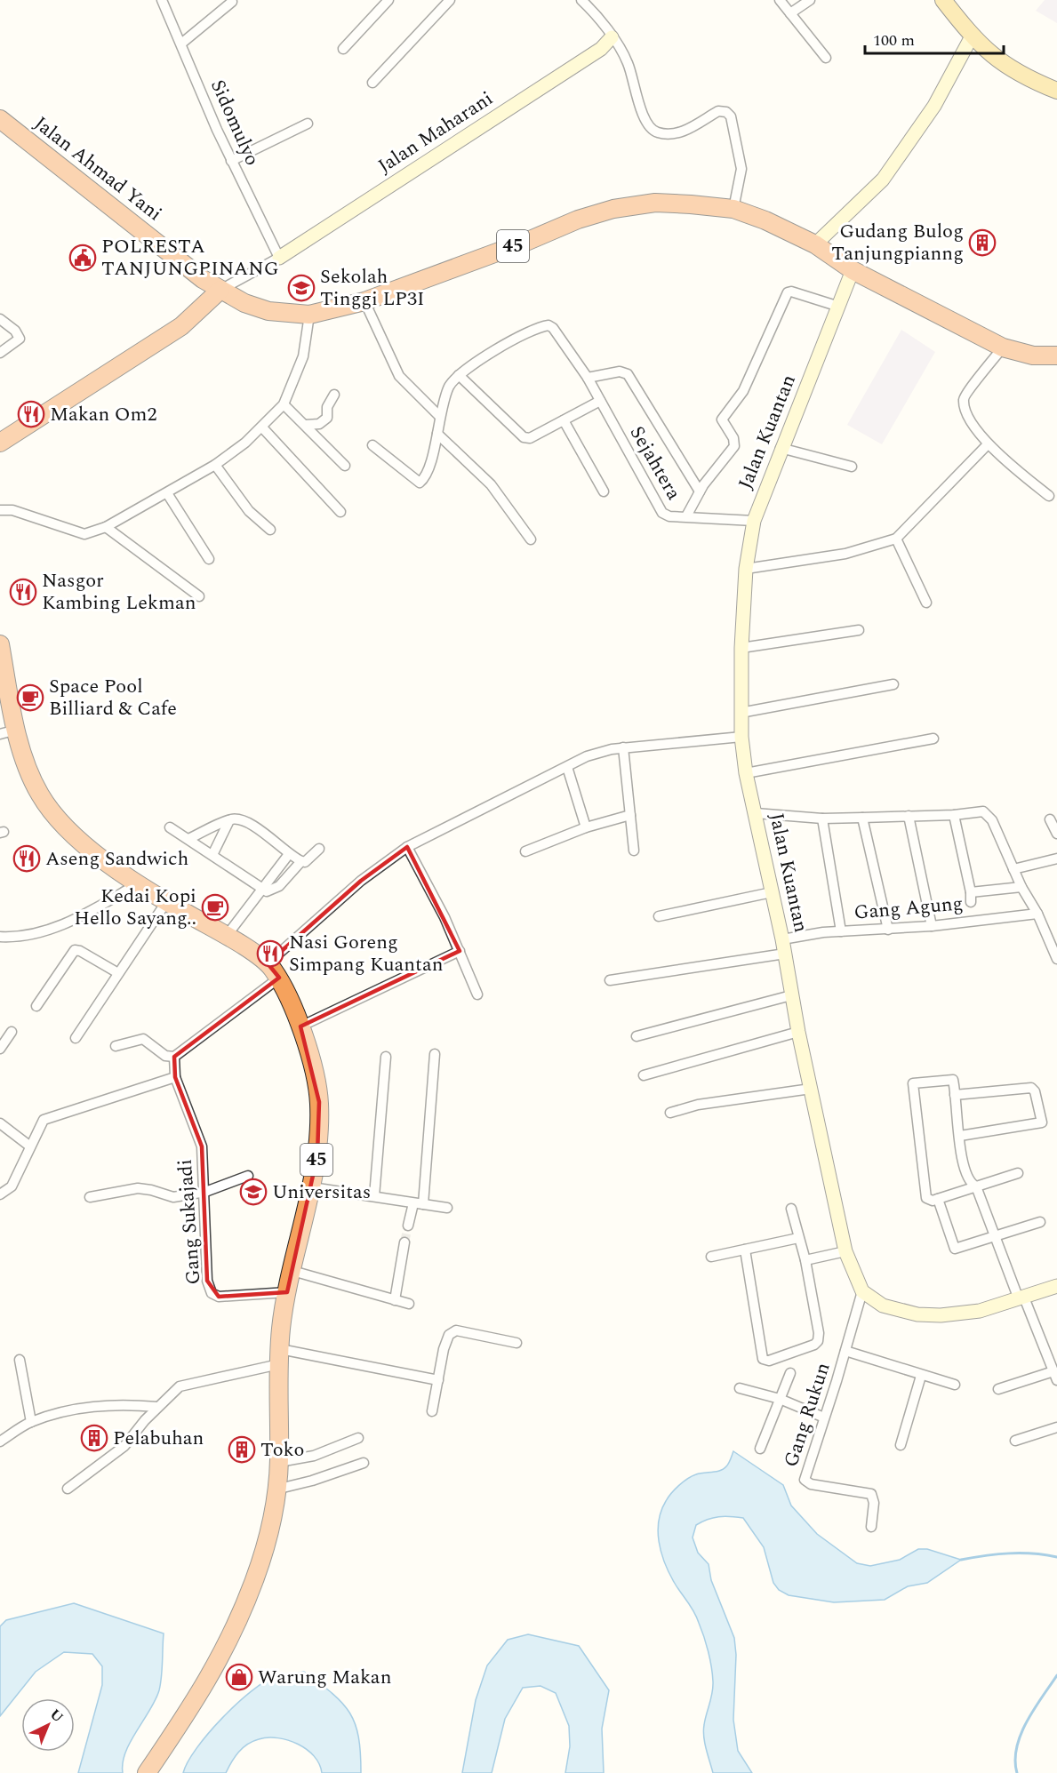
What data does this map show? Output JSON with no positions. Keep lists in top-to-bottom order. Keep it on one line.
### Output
{"streets":{"highway":["Jalan Ahmad Yani","45"],"street":["Sidomulyo","Jalan Maharani","Jalan Kuantan","Sejahtera","Gang Agung","Gang Sukajadi","Gang Rukun"]},"crossings":[["Sidomulyo","Jalan Maharani"],["Jalan Ahmad Yani","Jalan Kuantan"],["45","Gang Sukajadi"],["Jalan Kuantan","Sejahtera"],["Jalan Kuantan","Gang Agung"],["Jalan Kuantan","Gang Rukun"]],"places":{"building":["Gudang Bulog Tanjungpianng","Pelabuhan","Toko"],"public building":["POLRESTA TANJUNGPINANG"],"school or university":["Sekolah Tinggi LP3I","Universitas"],"restaurant":["Makan Om2","Nasgor Kambing Lekman","Aseng Sandwich","Nasi Goreng Simpang Kuantan"],"cafe":["Space Pool Billiard & Cafe","Kedai Kopi Hello Sayang.."],"shop":["Warung Makan"]},"scale_bar":"100 m","north":"top right"}
